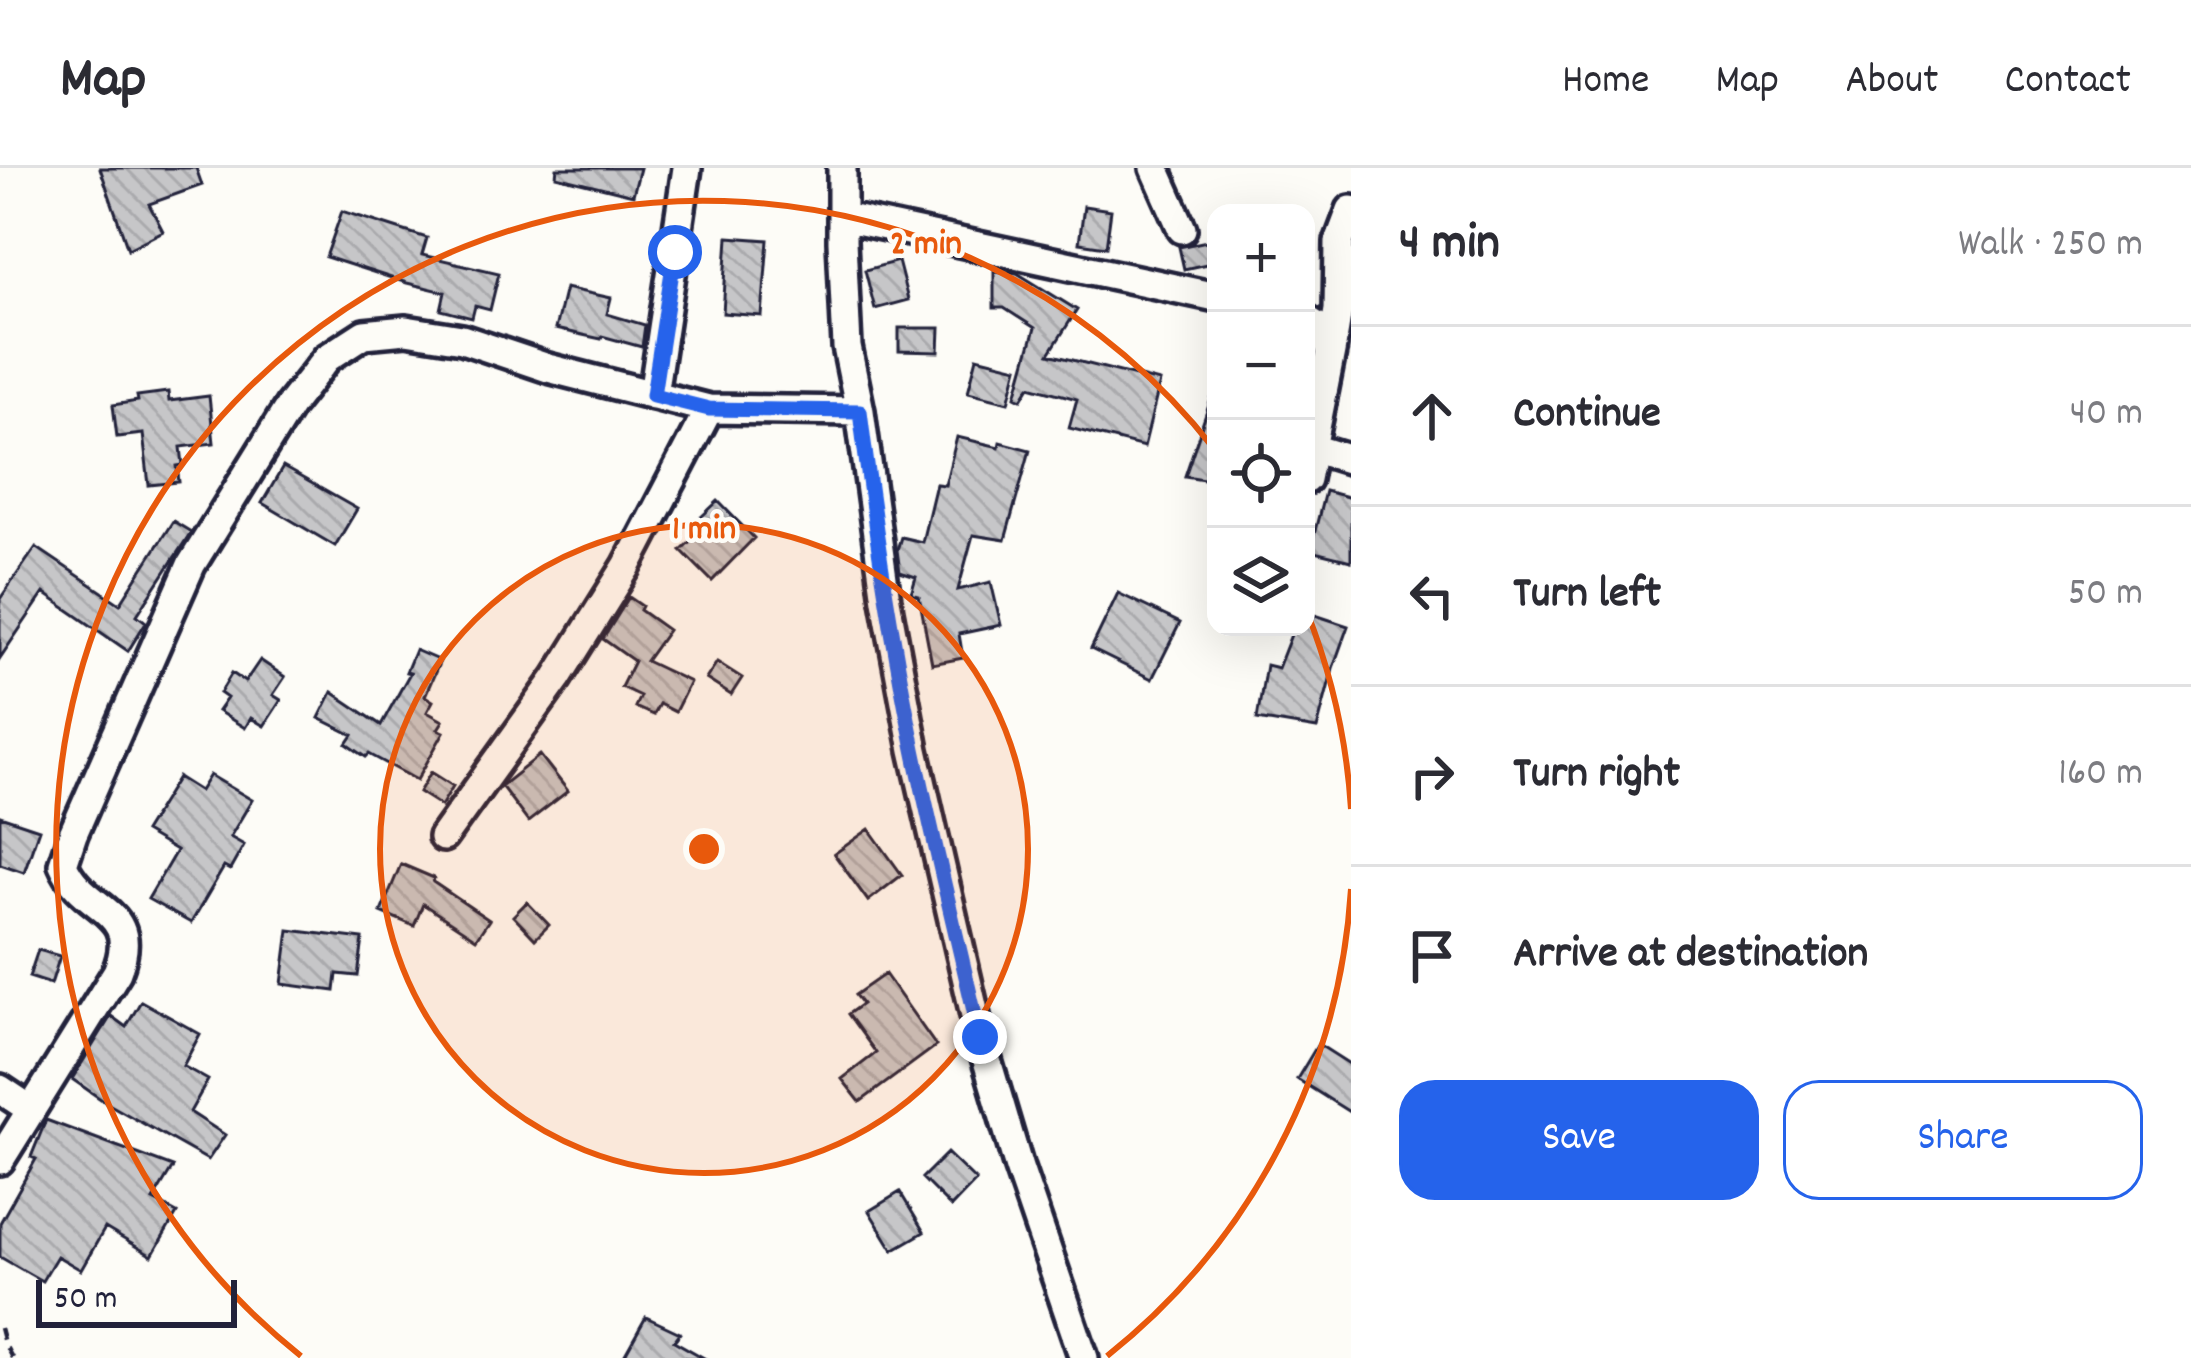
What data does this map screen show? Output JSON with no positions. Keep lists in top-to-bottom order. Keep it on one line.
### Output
{"scale_bar":"50 m","page":{"header":"Map","nav":["Home","Map","About","Contact"],"heading":["4 min","Walk · 250 m"],"map_buttons":["+","−"],"list":[["Continue","40 m"],["Turn left","50 m"],["Turn right","160 m"],"Arrive at destination"],"buttons":["Save","Share"],"scale":"50 m"},"rings":["2 min","1 min"]}
